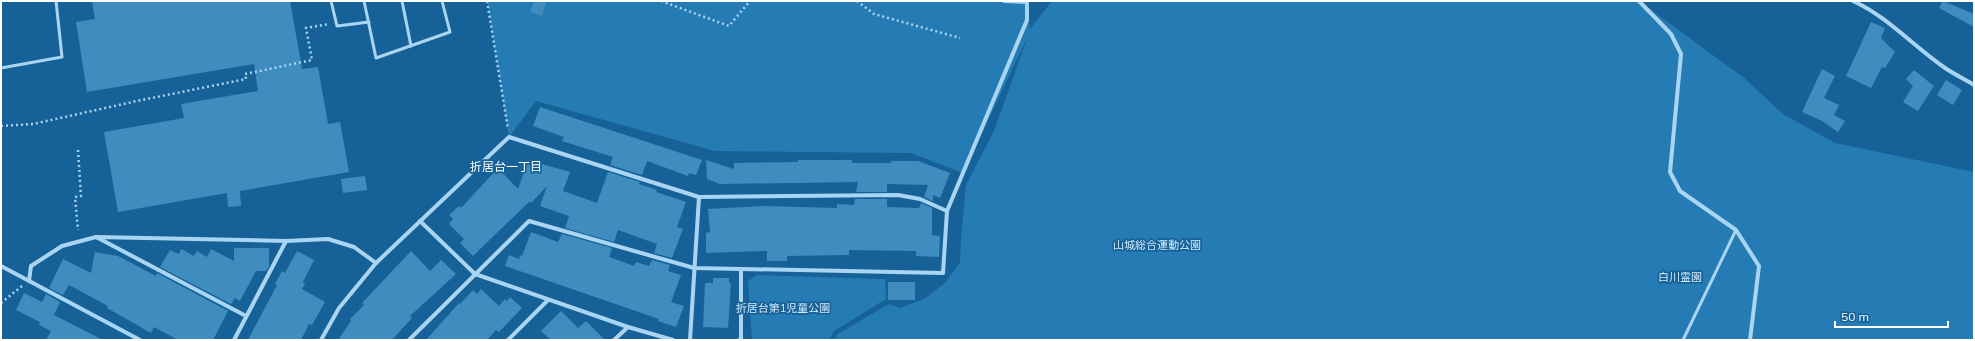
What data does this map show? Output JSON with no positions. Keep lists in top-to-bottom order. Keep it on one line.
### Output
{"districts":["折居台一丁目"],"parks":["山城総合運動公園","白川霊園","折居台第1児童公園"],"scale_bar":"50 m"}
